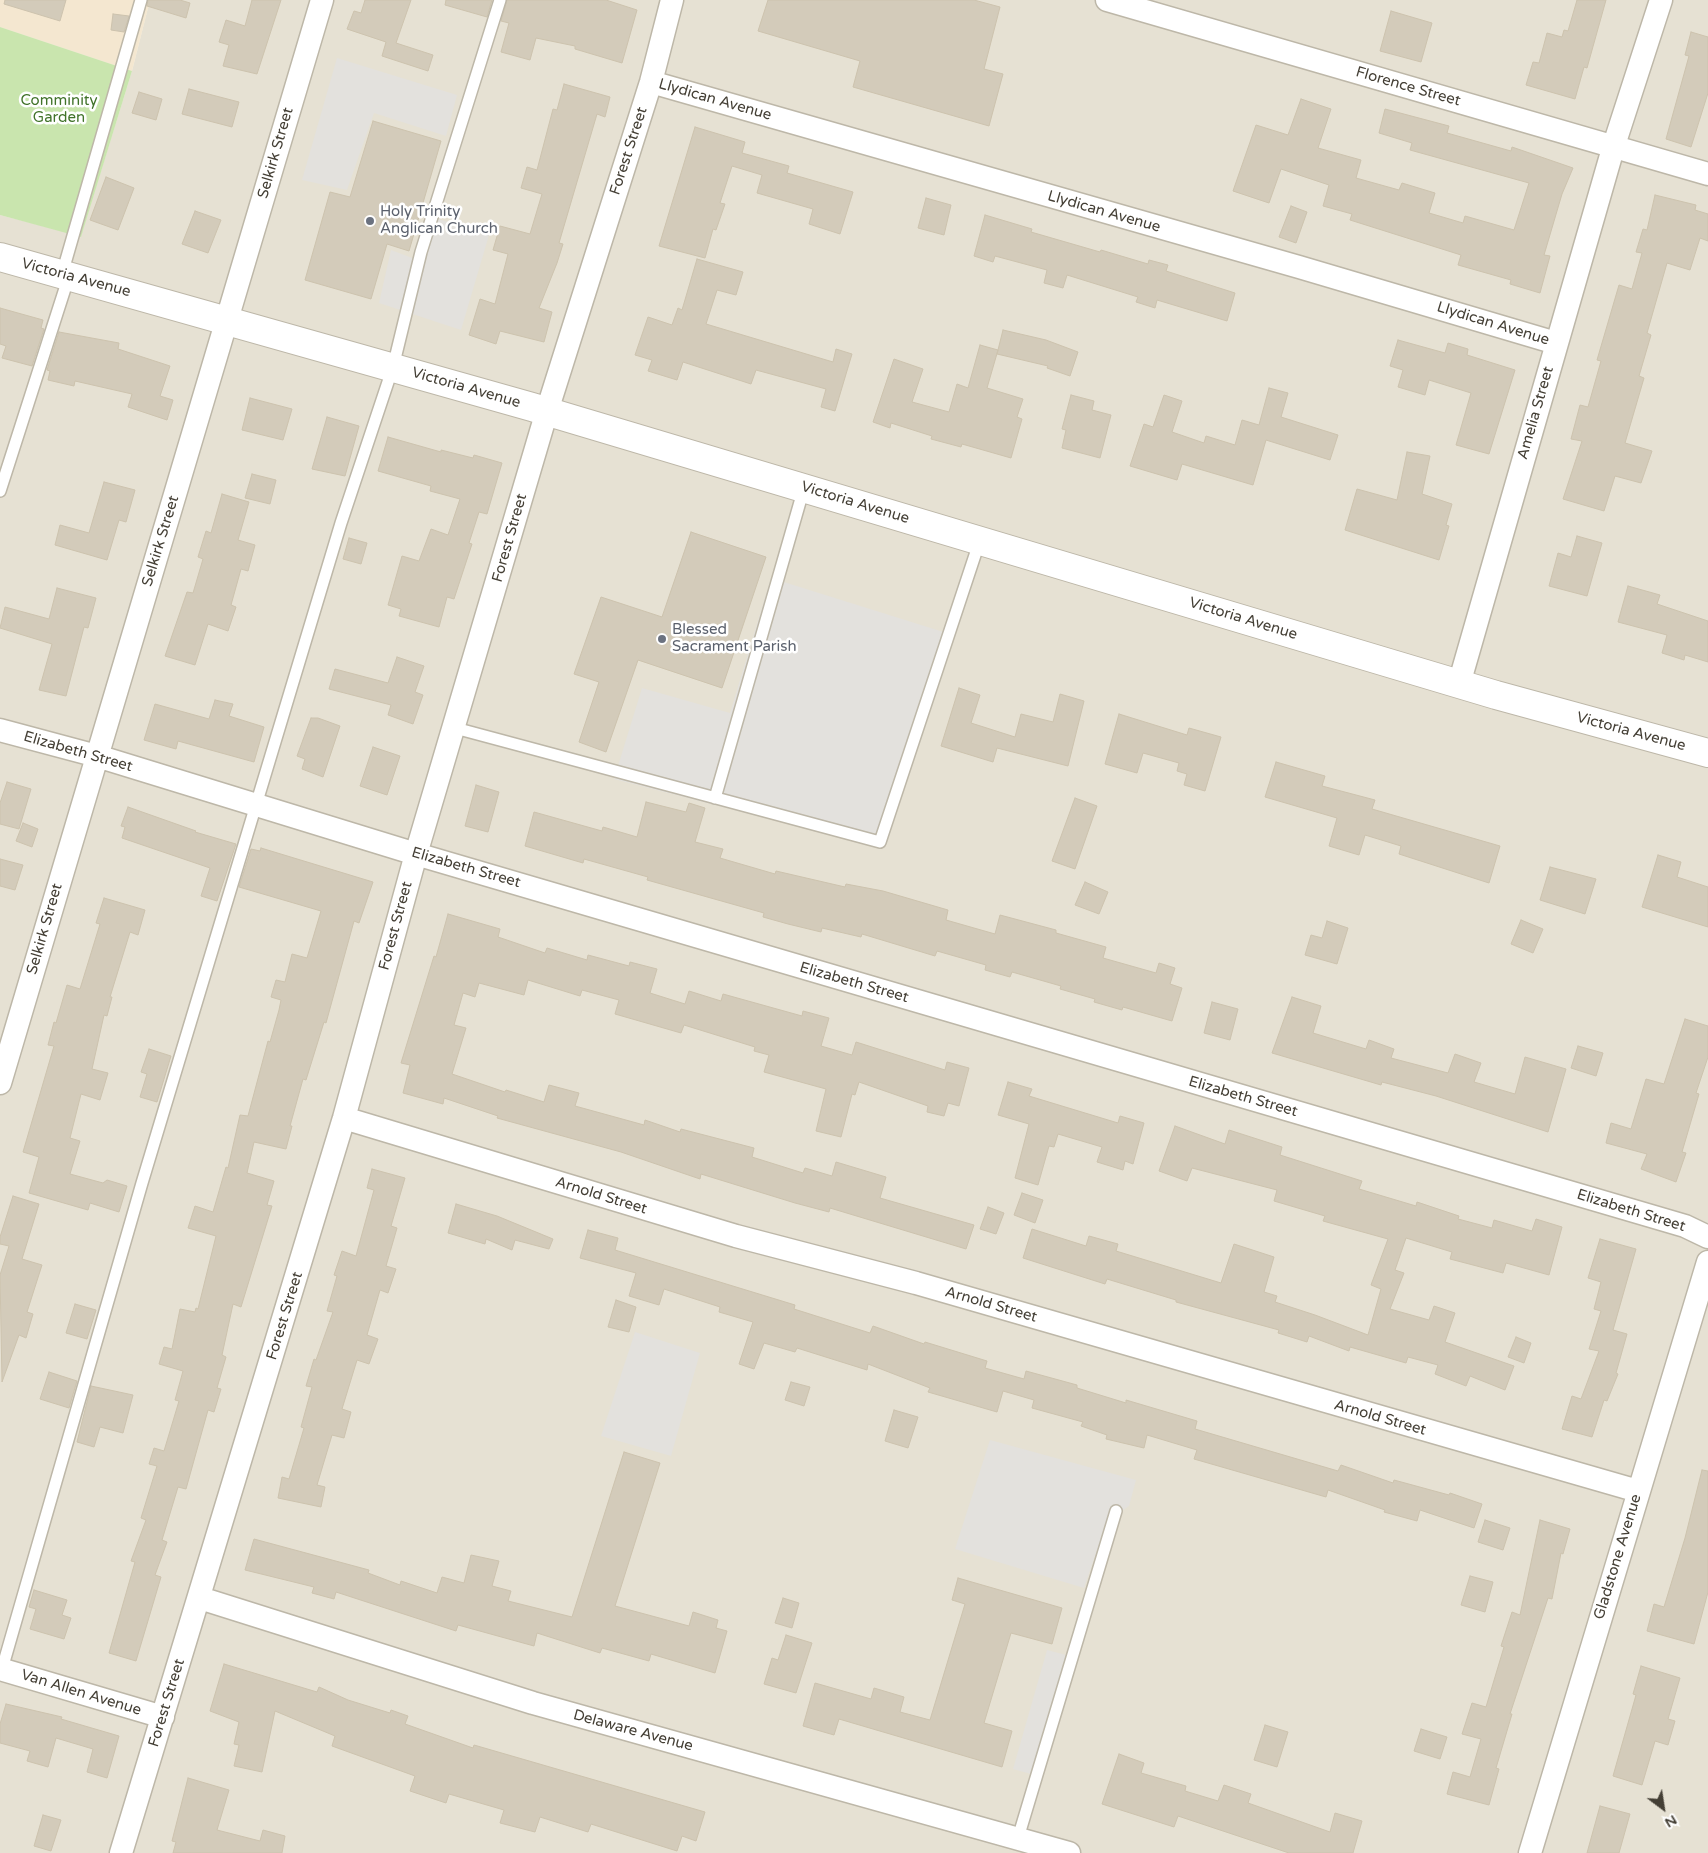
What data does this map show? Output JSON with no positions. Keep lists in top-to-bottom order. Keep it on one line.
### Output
{"streets":{"street":["Florence Street","Llydican Avenue","Forest Street","Selkirk Street","Victoria Avenue","Amelia Street","Elizabeth Street","Arnold Street","Gladstone Avenue","Van Allen Avenue","Delaware Avenue"]},"crossings":[["Florence Street","Amelia Street"],["Llydican Avenue","Forest Street"],["Llydican Avenue","Amelia Street"],["Forest Street","Victoria Avenue"],["Forest Street","Elizabeth Street"],["Forest Street","Arnold Street"],["Forest Street","Van Allen Avenue"],["Forest Street","Delaware Avenue"],["Selkirk Street","Victoria Avenue"],["Selkirk Street","Elizabeth Street"],["Victoria Avenue","Amelia Street"],["Arnold Street","Gladstone Avenue"]],"parks":["Comminity Garden"],"places":["Holy Trinity Anglican Church","Blessed Sacrament Parish"],"north":"bottom right"}
